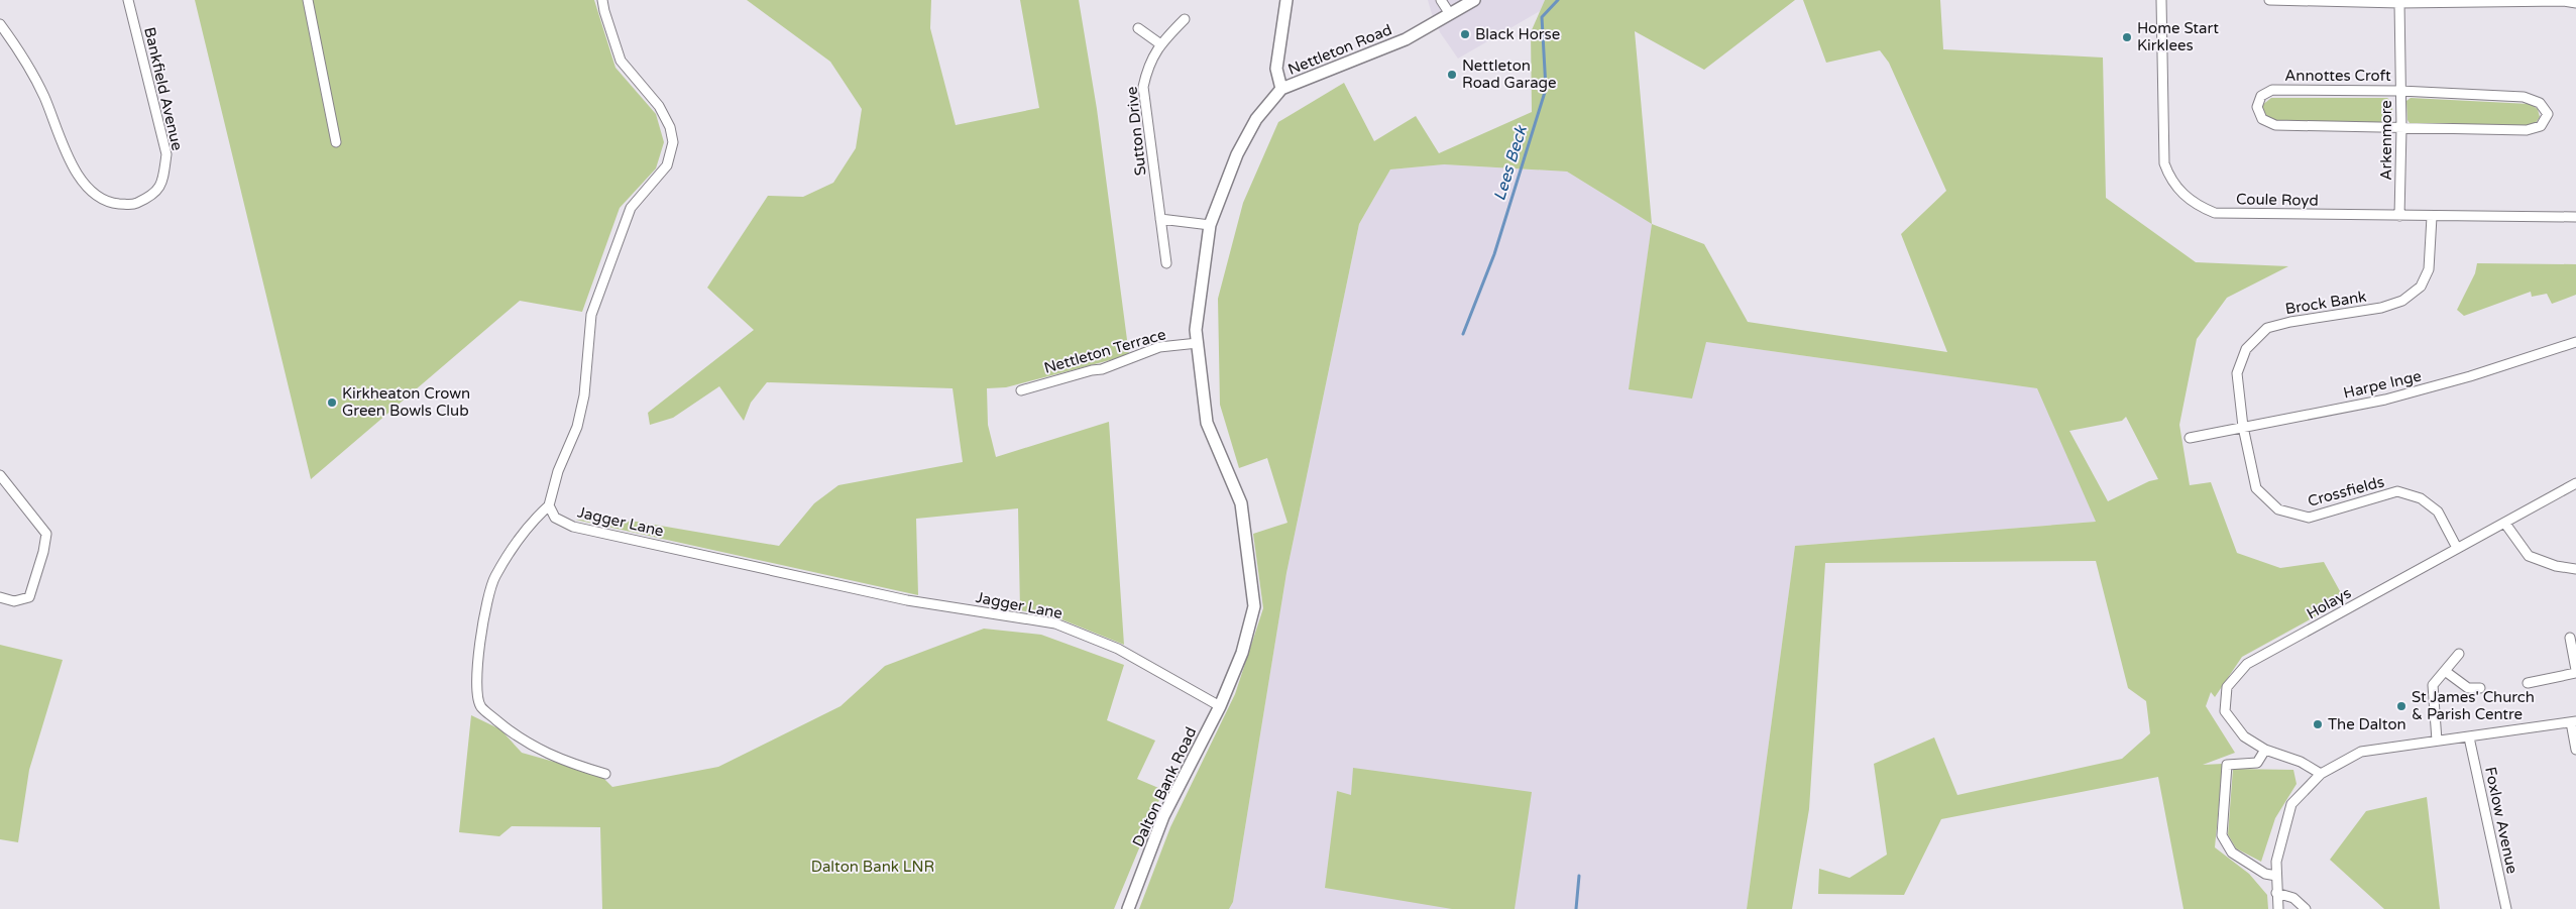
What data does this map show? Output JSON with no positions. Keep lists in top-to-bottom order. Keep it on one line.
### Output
{"streets":{"street":["Nettleton Road","Annottes Croft","Bankfield Avenue","Sutton Drive","Arkenmore","Coule Royd","Brock Bank","Nettleton Terrace","Harpe Inge","Crossfields","Jagger Lane","Holays","Dalton Bank Road","Foxlow Avenue"]},"crossings":[["Nettleton Road","Nettleton Terrace"],["Nettleton Road","Jagger Lane"],["Nettleton Road","Dalton Bank Road"],["Annottes Croft","Arkenmore"],["Arkenmore","Coule Royd"],["Coule Royd","Brock Bank"],["Brock Bank","Harpe Inge"],["Brock Bank","Crossfields"],["Harpe Inge","Crossfields"],["Crossfields","Holays"],["Jagger Lane","Dalton Bank Road"]],"water":["Lees Beck"],"parks":["Dalton Bank LNR"],"places":["Black Horse","Home Start Kirklees","Nettleton Road Garage","Kirkheaton Crown Green Bowls Club","St James' Church & Parish Centre","The Dalton"]}
